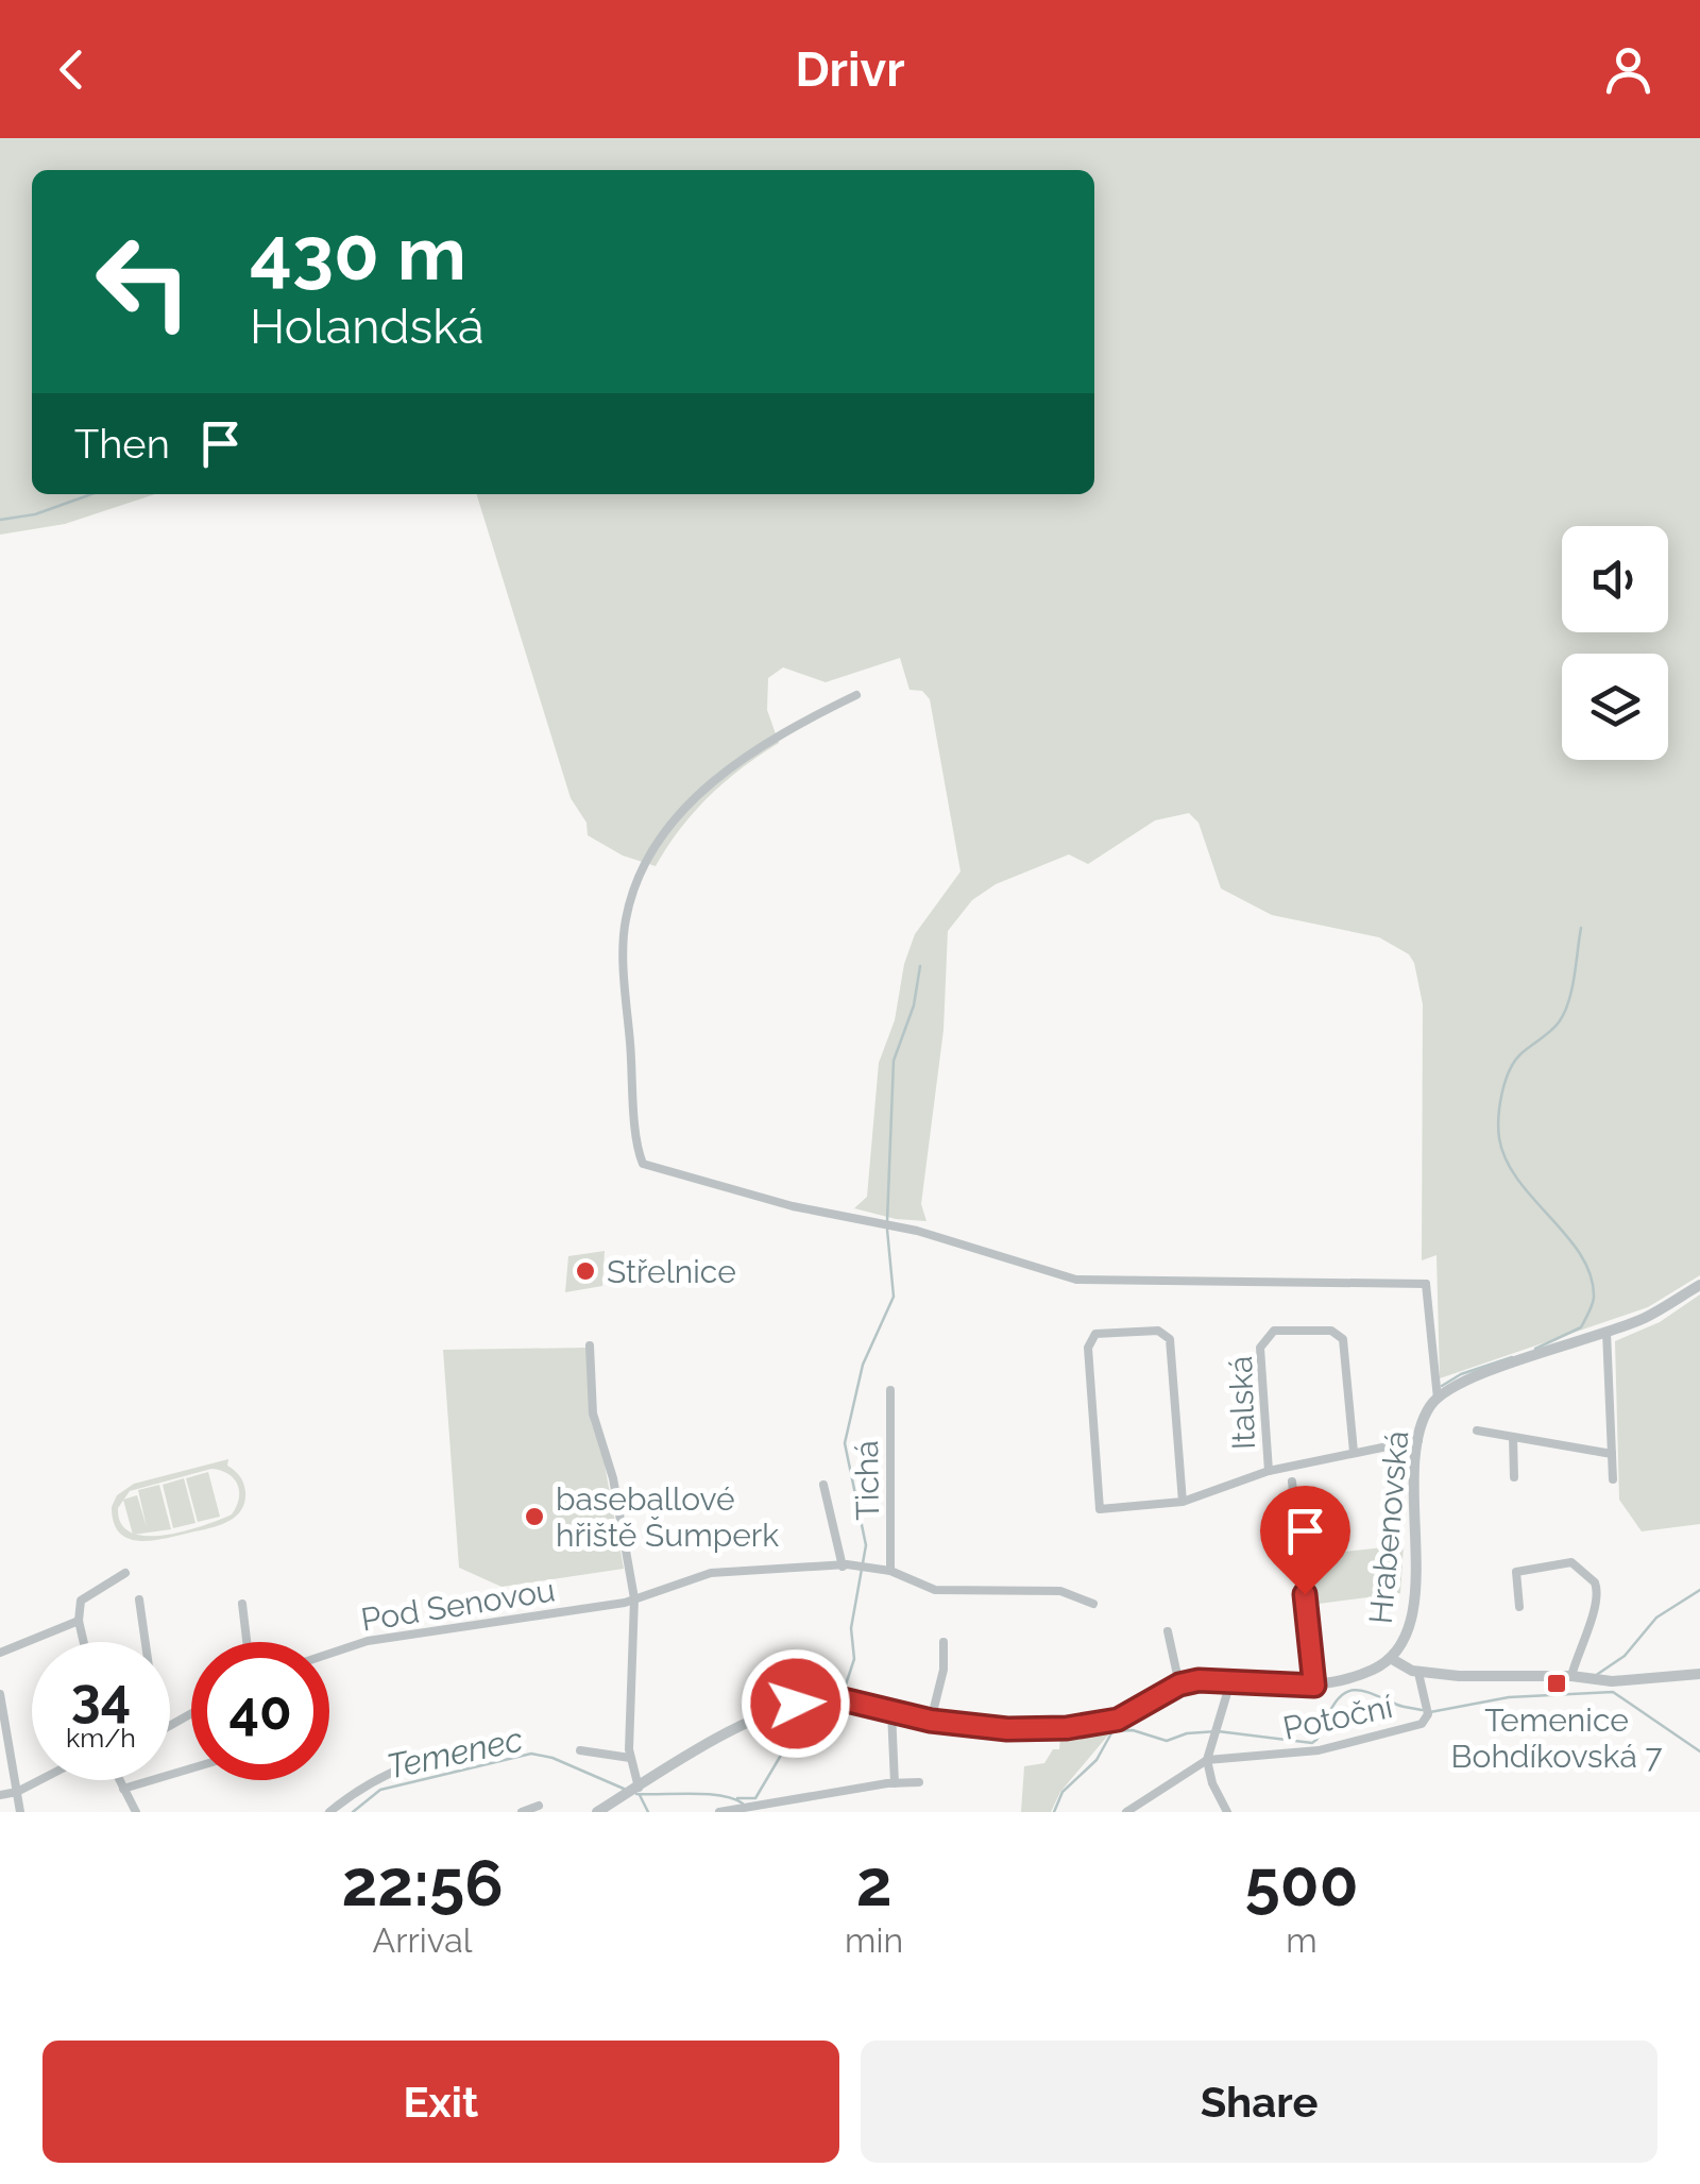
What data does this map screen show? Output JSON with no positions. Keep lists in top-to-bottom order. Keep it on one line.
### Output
{"streets":{"street":["Italská","Tichá","Hrabenovská","Pod Senovou","Potoční"]},"crossings":[["Tichá","Pod Senovou"]],"water":["Temenec"],"places":{"other":["Střelnice","baseballové hřiště Šumperk"],"transit":["Temenice Bohdíkovská 7"]},"page":{"header":"Drivr","turn":["430 m","Holandská"],"then":"Then","speed":"34 km/h","limit":"40","eta":["22:56","Arrival","2","min","500","m"],"buttons":["Exit","Share"]}}
